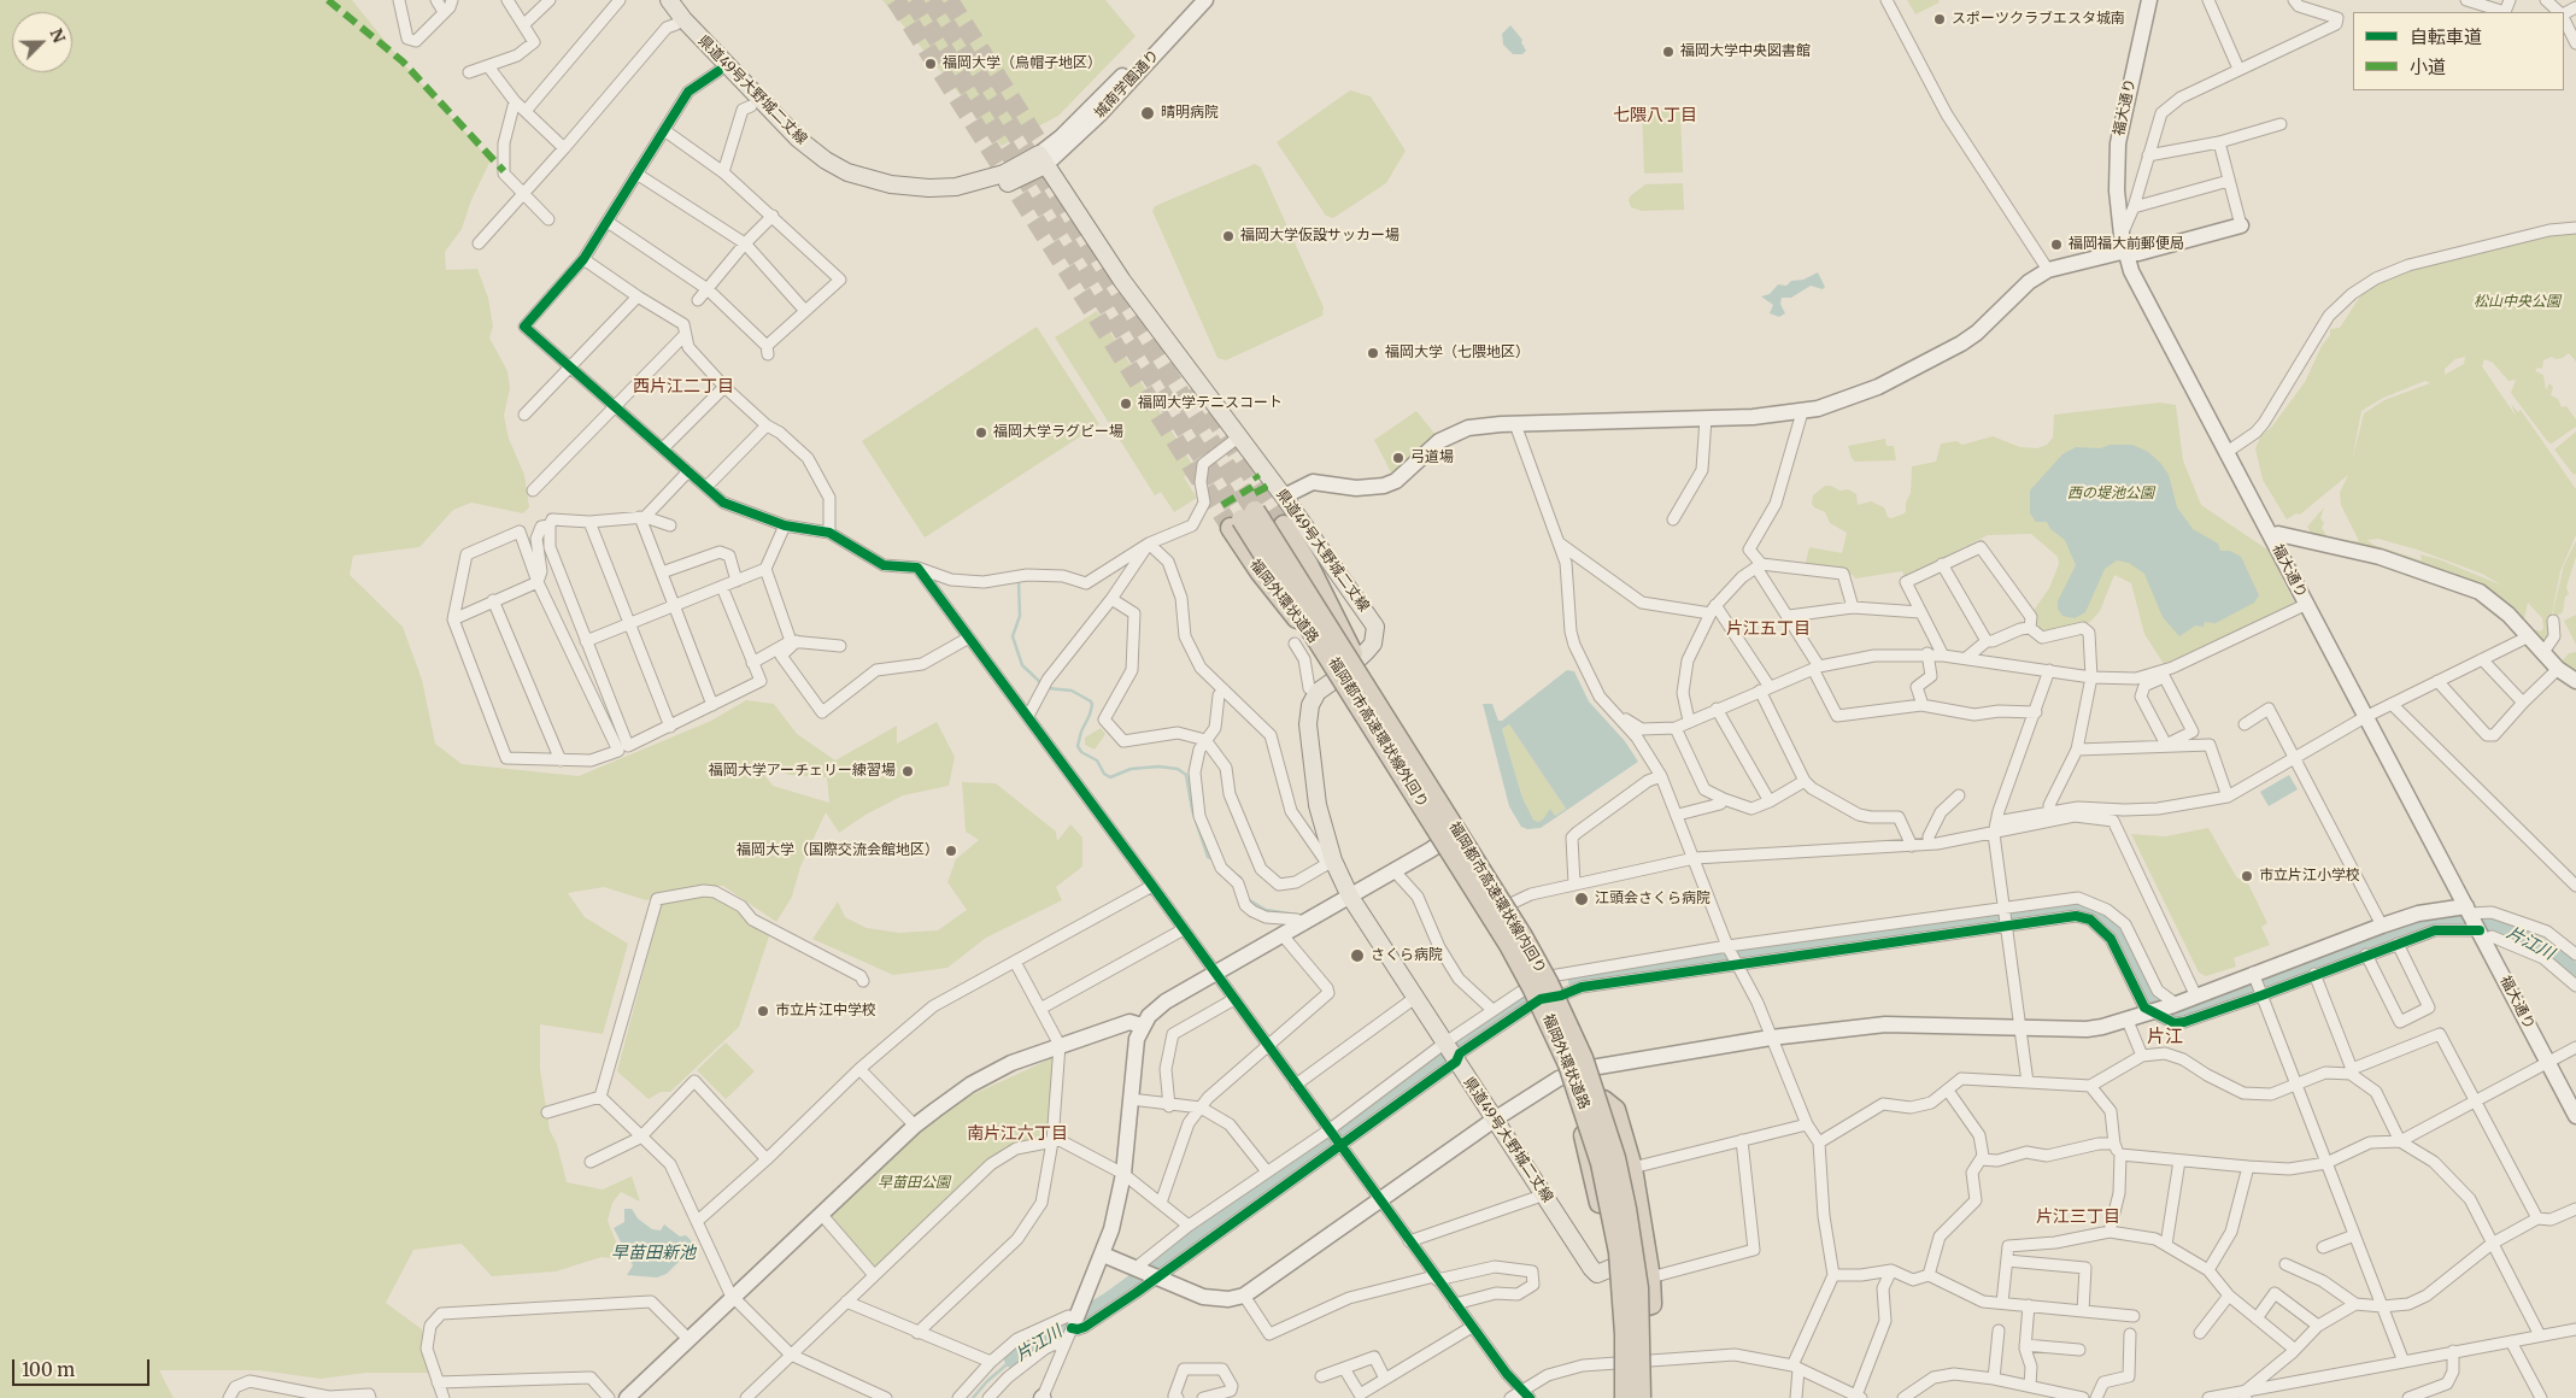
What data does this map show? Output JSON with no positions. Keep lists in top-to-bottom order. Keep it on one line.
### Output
{"streets":{"highway":["福岡外環状道路","福岡都市高速環状線内回り"],"main road":["県道49号大野城二丈線"],"street":["城南学園通り","福大通り"]},"crossings":[["城南学園通り","県道49号大野城二丈線"],["県道49号大野城二丈線","福岡外環状道路"],["福岡外環状道路","福岡都市高速環状線内回り"]],"districts":["七隈八丁目","西片江二丁目","片江五丁目","片江","南片江六丁目","片江三丁目"],"water":["片江川","早苗田新池"],"parks":["松山中央公園","西の堤池公園","早苗田公園"],"places":["スポーツクラブエスタ城南","福岡大学中央図書館","福岡大学（烏帽子地区）","晴明病院","福岡大学仮設サッカー場","福岡福大前郵便局","福岡大学（七隈地区）","福岡大学テニスコート","福岡大学ラグビー場","弓道場","福岡大学アーチェリー練習場","福岡大学（国際交流会館地区）","市立片江小学校","江頭会さくら病院","さくら病院","市立片江中学校"],"legend":["自転車道","小道"],"scale_bar":"100 m","north":"top right"}
